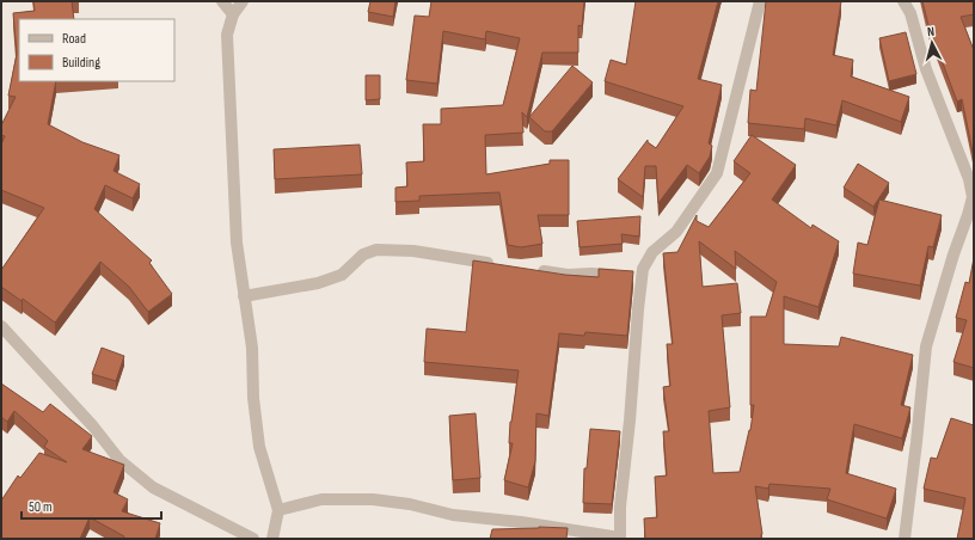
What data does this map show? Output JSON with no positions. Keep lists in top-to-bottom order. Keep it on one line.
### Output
{"legend":["Road","Building"],"scale_bar":"50 m","north":"top"}
